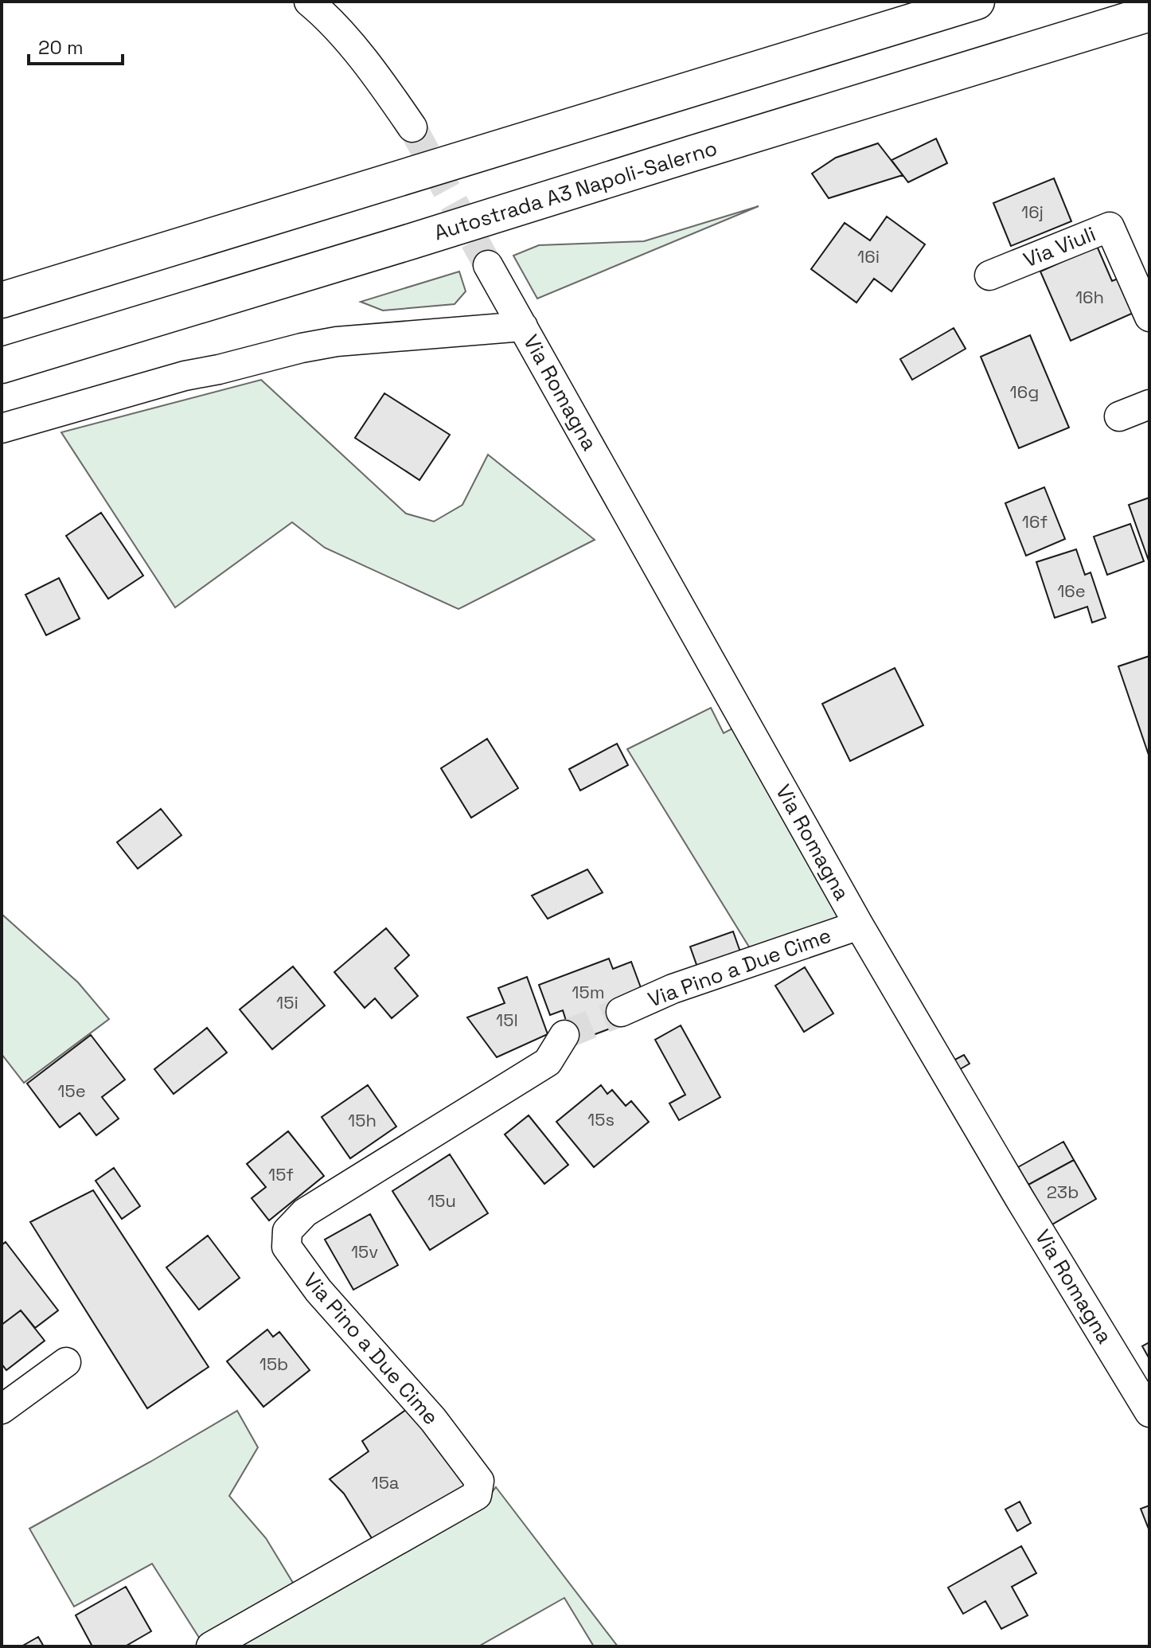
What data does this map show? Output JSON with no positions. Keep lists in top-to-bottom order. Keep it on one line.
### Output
{"streets":{"highway":["Autostrada A3 Napoli-Salerno"],"street":["Via Viuli","Via Romagna","Via Pino a Due Cime"]},"crossings":[["Via Romagna","Via Pino a Due Cime"]],"house_numbers":["16j","16i","16h","16g","16f","16e","15m","15i","15l","15e","15s","15h","15f","23b","15u","15v","15b","15a"],"scale_bar":"20 m"}
